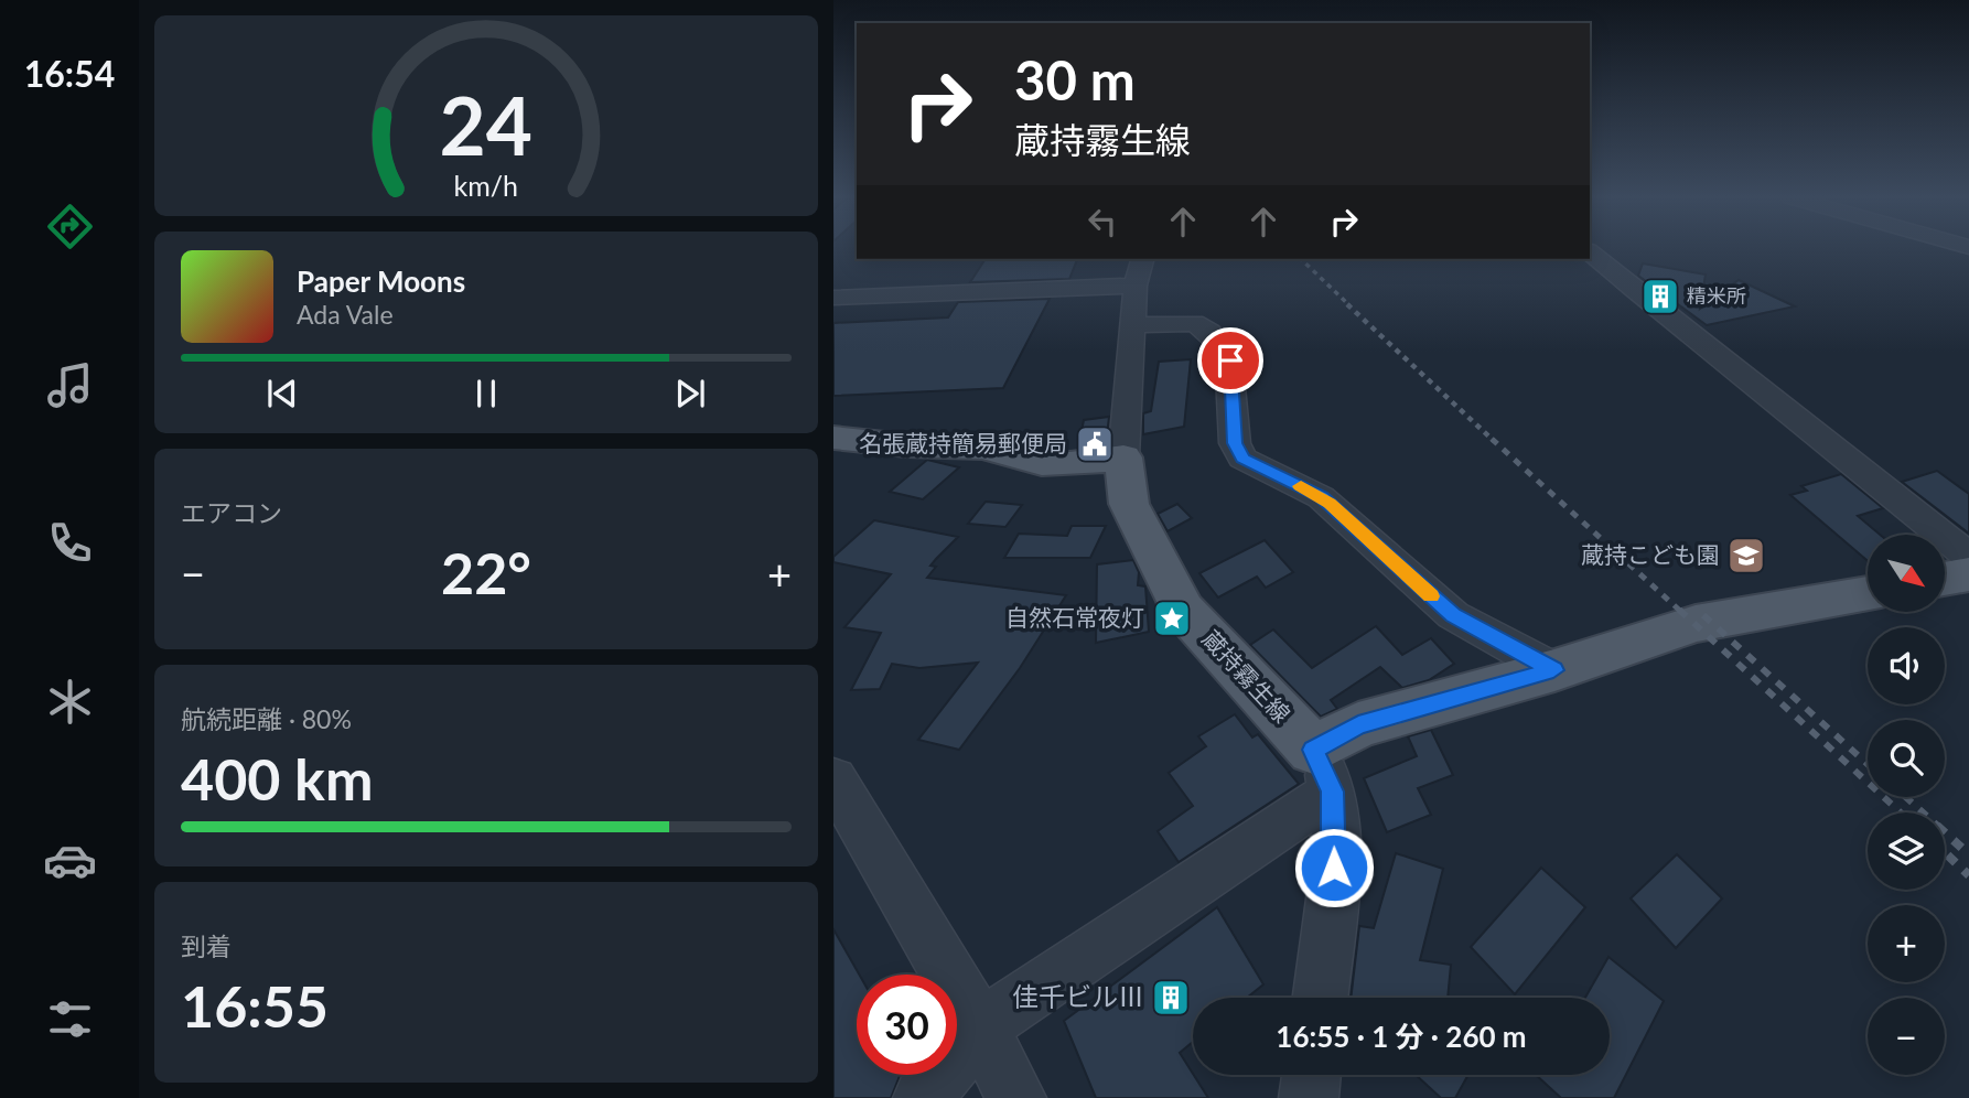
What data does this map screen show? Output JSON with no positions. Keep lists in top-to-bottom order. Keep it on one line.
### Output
{"streets":{"main road":["蔵持霧生線"]},"places":{"building":["精米所","佳千ビルⅢ"],"public building":["名張蔵持簡易郵便局"],"school or university":["蔵持こども園"],"place":["自然石常夜灯"]},"north":"bottom right","page":{"tabs":"16:54","turn":["30 m","蔵持霧生線"],"song":["Paper Moons","Ada Vale"],"tile":["エアコン",["航続距離 · 80%","400 km"],["到着","16:55"]],"map_buttons":["+","−"],"heat":["−","22°","+"],"limit":"30","trip":"16:55 · 1 分 · 260 m","gauge":["24","km/h"]}}
